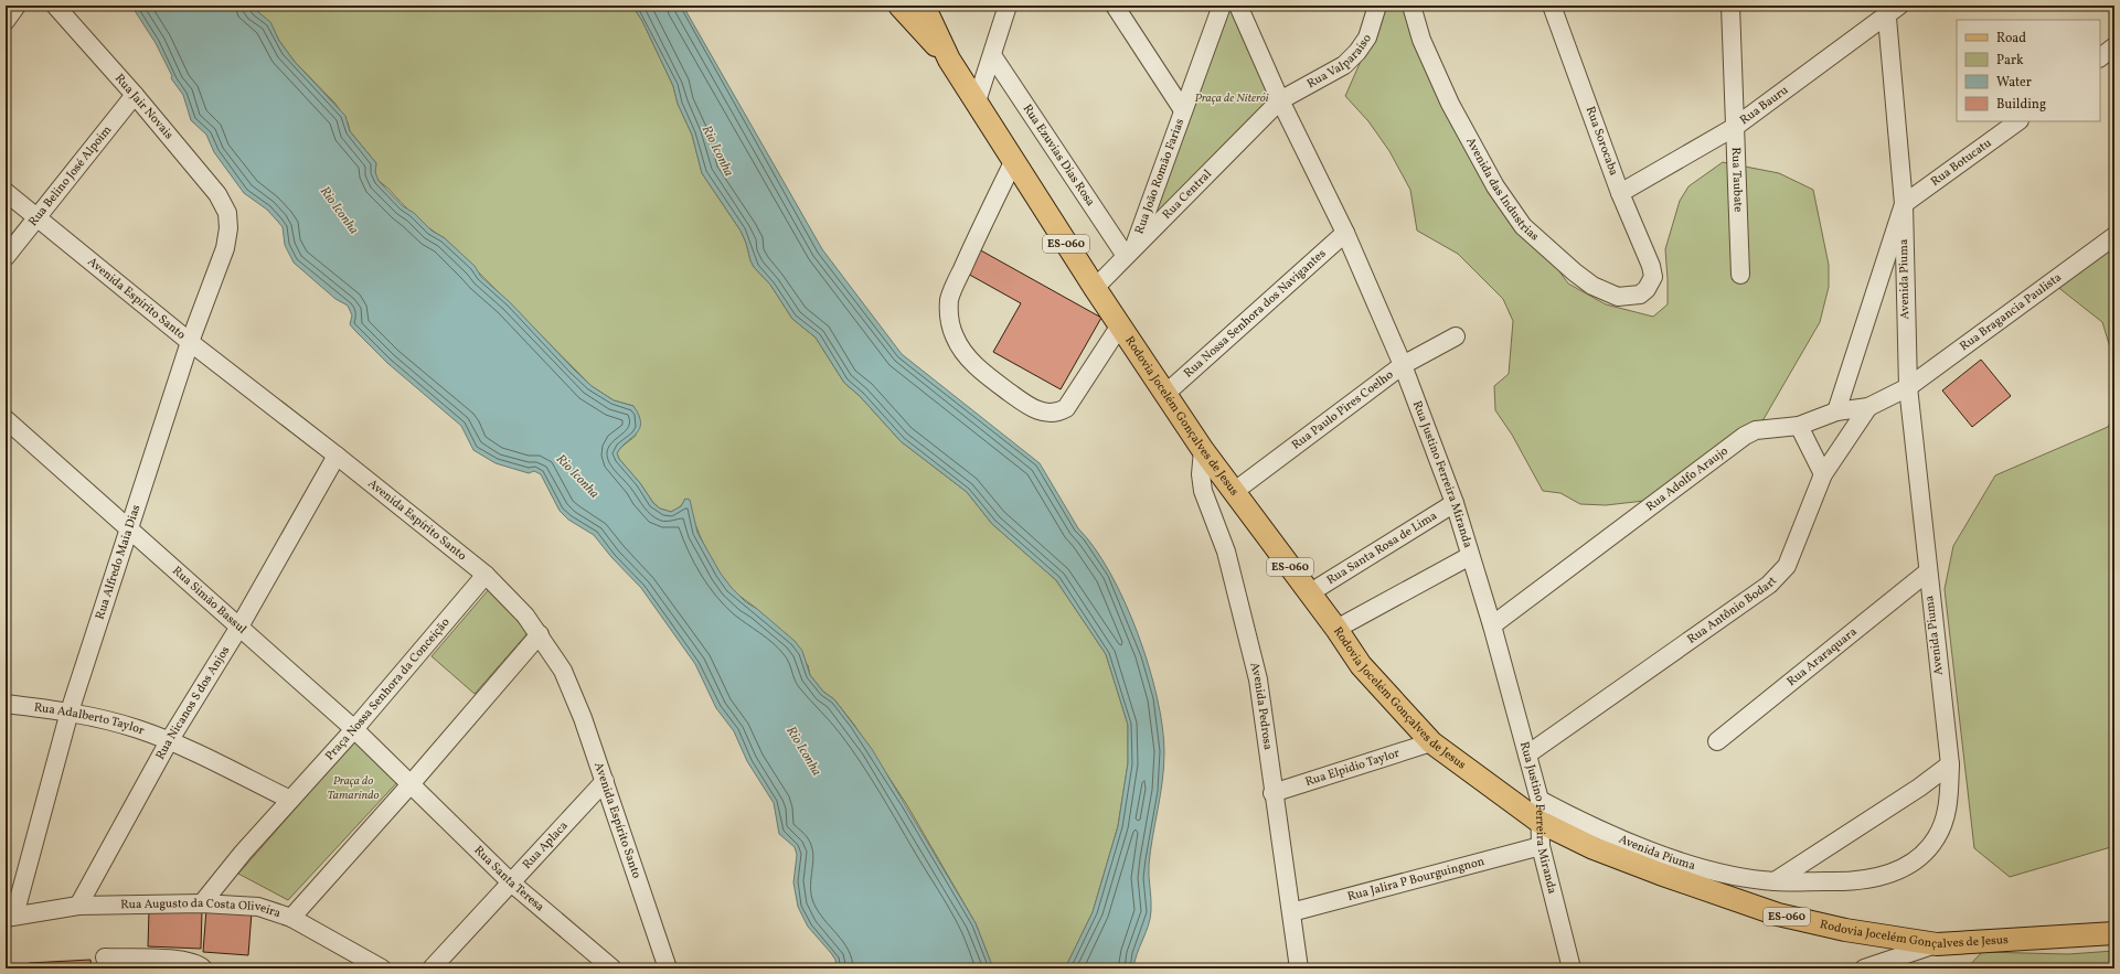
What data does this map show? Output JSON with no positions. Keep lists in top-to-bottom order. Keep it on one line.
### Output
{"streets":{"main road":["ES-060","Rodovia Jocelém Gonçalves de Jesus"],"street":["Rua Valparaiso","Rua Bauru","Rua Jair Novais","Rua Sorocaba","Rua Ezuvias Dias Rosa","Rua Botucatu","Rua Belino José Alpoim","Rua João Romão Farias","Rua Taubate","Avenida das Industrias","Rua Central","Avenida Piuma","Avenida Espírito Santo","Rua Bragancia Paulista","Rua Nossa Senhora dos Navigantes","Rua Paulo Pires Coelho","Rua Justino Ferreira Miranda","Rua Adolfo Araujo","Rua Santa Rosa de Lima","Rua Alfredo Maia Dias","Rua Simão Bassul","Rua Antônio Bodart","Rua Araraquara","Praça Nossa Senhora da Conceição","Rua Nicanos S dos Anjos","Avenida Pedrosa","Rua Adalberto Taylor","Rua Elpidio Taylor","Rua Aplaca","Rua Santa Teresa","Rua Jalira P Bourguingnon","Rua Augusto da Costa Oliveira"]},"crossings":[["Rua Valparaiso","Rua Central"],["Rua Valparaiso","Rua Justino Ferreira Miranda"],["Rua Bauru","Rua Sorocaba"],["Rua Bauru","Rua Taubate"],["Rua Bauru","Avenida Piuma"],["Rua Jair Novais","Rua Belino José Alpoim"],["Rua Jair Novais","Rua Alfredo Maia Dias"],["Rua Sorocaba","Avenida das Industrias"],["Rua Ezuvias Dias Rosa","Rua João Romão Farias"],["Rua Ezuvias Dias Rosa","Rua Central"],["Rua Botucatu","Avenida Piuma"],["Rua Belino José Alpoim","Avenida Espírito Santo"],["Rua João Romão Farias","Rua Central"],["Rua Central","Rodovia Jocelém Gonçalves de Jesus"],["Rua Central","Rua Justino Ferreira Miranda"],["Avenida Piuma","Rua Bragancia Paulista"],["Avenida Piuma","Rodovia Jocelém Gonçalves de Jesus"],["Avenida Piuma","Rua Justino Ferreira Miranda"],["Avenida Piuma","Rua Adolfo Araujo"],["Avenida Piuma","Rua Araraquara"],["Avenida Espírito Santo","Rua Alfredo Maia Dias"],["Avenida Espírito Santo","Praça Nossa Senhora da Conceição"],["Avenida Espírito Santo","Rua Nicanos S dos Anjos"],["Avenida Espírito Santo","Rua Aplaca"],["Rua Bragancia Paulista","Rua Adolfo Araujo"],["Rua Nossa Senhora dos Navigantes","Rodovia Jocelém Gonçalves de Jesus"],["Rua Nossa Senhora dos Navigantes","Rua Justino Ferreira Miranda"],["Rua Paulo Pires Coelho","Rodovia Jocelém Gonçalves de Jesus"],["Rua Paulo Pires Coelho","Rua Justino Ferreira Miranda"],["Rodovia Jocelém Gonçalves de Jesus","Rua Justino Ferreira Miranda"],["Rodovia Jocelém Gonçalves de Jesus","Rua Santa Rosa de Lima"],["Rodovia Jocelém Gonçalves de Jesus","Avenida Pedrosa"],["Rodovia Jocelém Gonçalves de Jesus","Rua Elpidio Taylor"],["Rua Justino Ferreira Miranda","Rua Adolfo Araujo"],["Rua Justino Ferreira Miranda","Rua Santa Rosa de Lima"],["Rua Justino Ferreira Miranda","Rua Antônio Bodart"],["Rua Justino Ferreira Miranda","Rua Jalira P Bourguingnon"],["Rua Adolfo Araujo","Rua Antônio Bodart"],["Rua Alfredo Maia Dias","Rua Simão Bassul"],["Rua Alfredo Maia Dias","Rua Adalberto Taylor"],["Rua Alfredo Maia Dias","Rua Augusto da Costa Oliveira"],["Rua Simão Bassul","Praça Nossa Senhora da Conceição"],["Rua Simão Bassul","Rua Nicanos S dos Anjos"],["Rua Simão Bassul","Rua Santa Teresa"],["Praça Nossa Senhora da Conceição","Rua Adalberto Taylor"],["Praça Nossa Senhora da Conceição","Rua Augusto da Costa Oliveira"],["Rua Nicanos S dos Anjos","Rua Adalberto Taylor"],["Rua Nicanos S dos Anjos","Rua Augusto da Costa Oliveira"],["Avenida Pedrosa","Rua Elpidio Taylor"],["Avenida Pedrosa","Rua Jalira P Bourguingnon"],["Rua Aplaca","Rua Santa Teresa"]],"water":["Rio Iconha"],"parks":["Praça de Niterói","Praça do Tamarindo"],"legend":["Road","Park","Water","Building"]}
